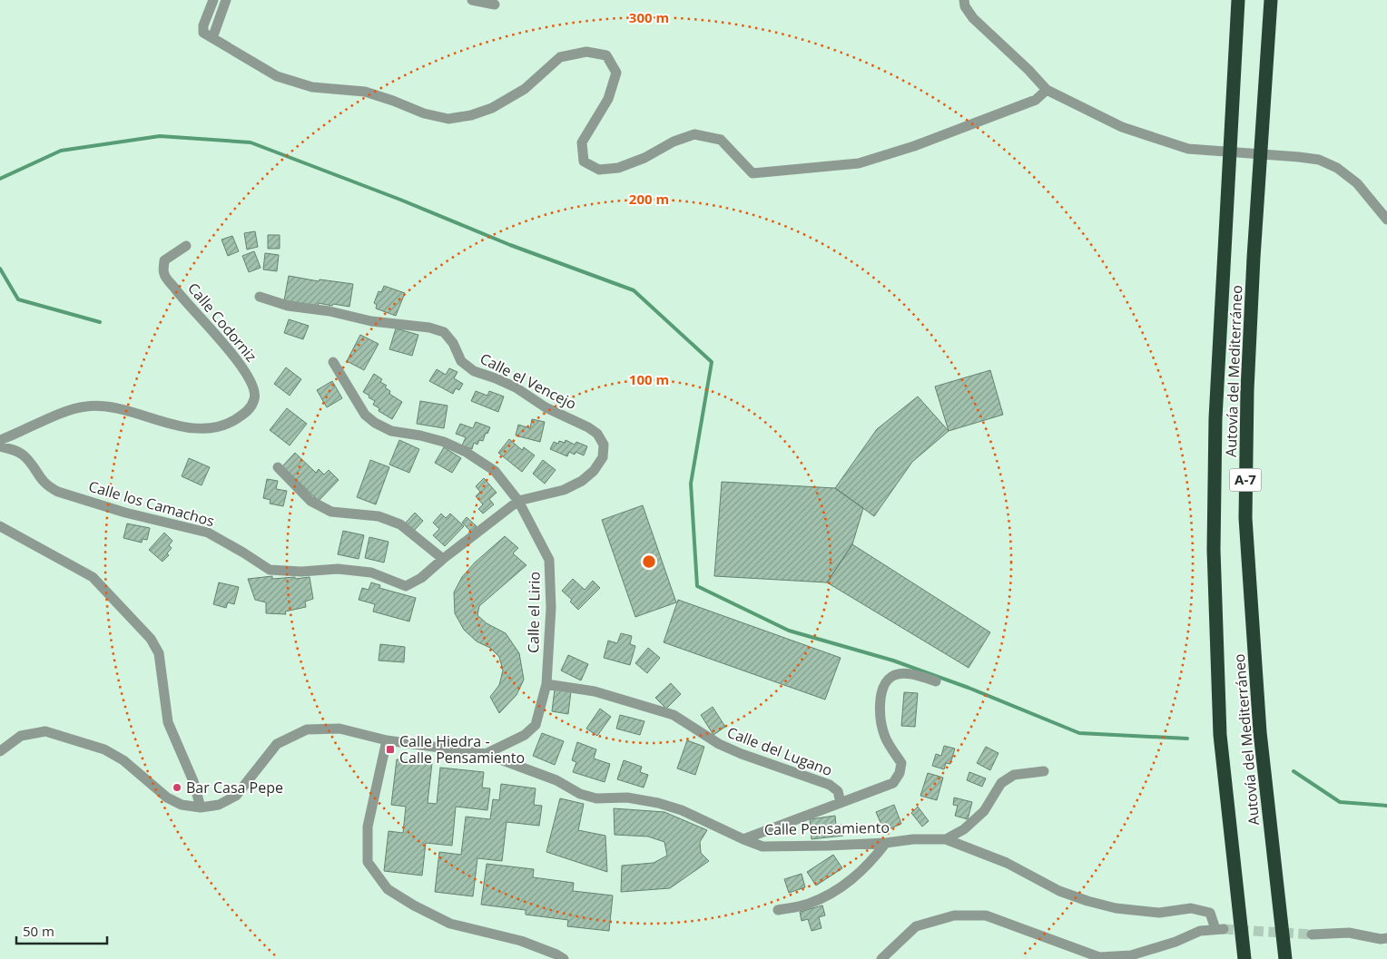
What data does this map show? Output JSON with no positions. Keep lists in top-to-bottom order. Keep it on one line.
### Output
{"streets":{"highway":["Autovía del Mediterráneo","A-7"],"street":["Calle Codorniz","Calle el Vencejo","Calle los Camachos","Calle el Lirio","Calle del Lugano","Calle Pensamiento"]},"crossings":[["Calle el Vencejo","Calle los Camachos"],["Calle el Vencejo","Calle el Lirio"],["Calle los Camachos","Calle el Lirio"],["Calle el Lirio","Calle del Lugano"],["Calle el Lirio","Calle Pensamiento"]],"places":{"transit":["Calle Hiedra - Calle Pensamiento"],"other":["Bar Casa Pepe"]},"scale_bar":"50 m","rings":["300 m","200 m","100 m"]}
